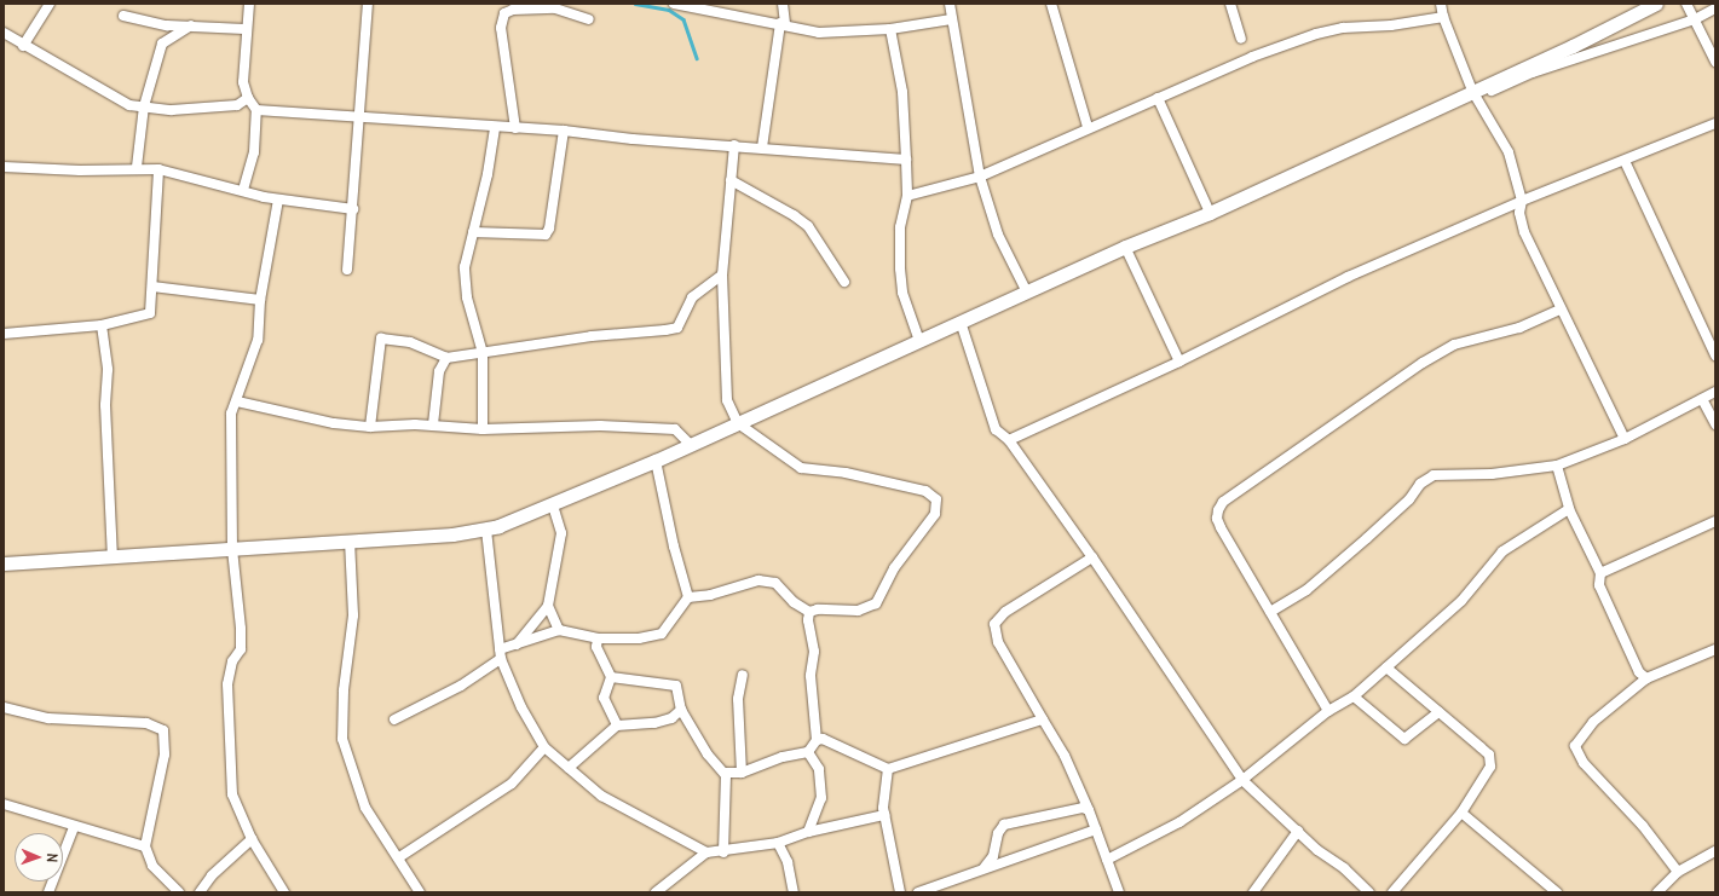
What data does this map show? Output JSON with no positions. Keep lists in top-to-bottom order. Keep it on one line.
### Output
{"north":"right"}
